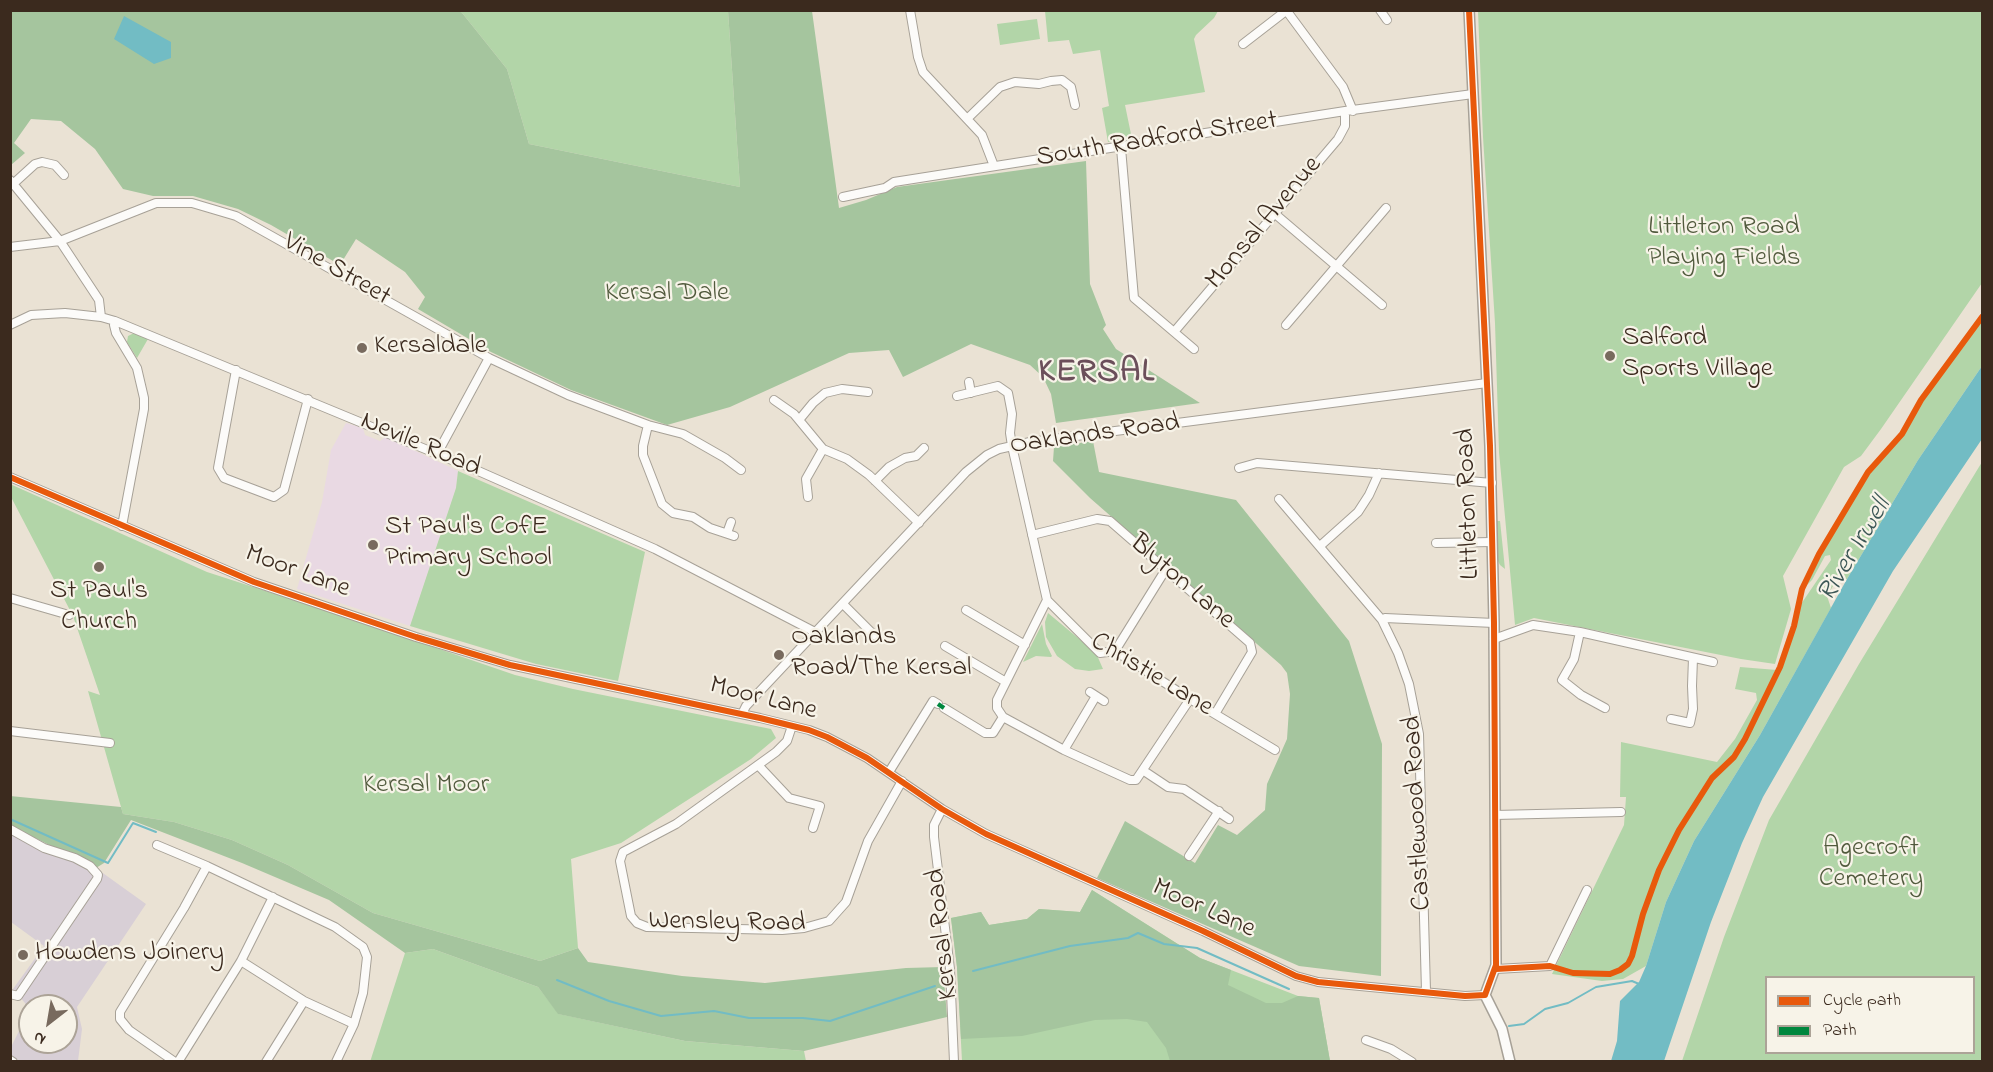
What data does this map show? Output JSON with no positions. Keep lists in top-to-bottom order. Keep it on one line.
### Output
{"streets":{"street":["South Radford Street","Monsal Avenue","Vine Street","Oaklands Road","Nevile Road","Littleton Road","Moor Lane","Blyton Lane","Christie Lane","Castlewood Road","Wensley Road","Kersal Road"]},"crossings":[["South Radford Street","Monsal Avenue"],["South Radford Street","Littleton Road"],["Oaklands Road","Nevile Road"],["Oaklands Road","Littleton Road"],["Oaklands Road","Moor Lane"],["Littleton Road","Moor Lane"],["Moor Lane","Castlewood Road"],["Moor Lane","Wensley Road"],["Moor Lane","Kersal Road"],["Blyton Lane","Christie Lane"]],"districts":["KERSAL"],"water":["River Irwell"],"parks":["Littleton Road Playing Fields","Kersal Dale","Kersal Moor","Agecroft Cemetery"],"places":["Kersaldale","Salford Sports Village","St Paul's CofE Primary School","St Paul's Church","Oaklands Road/The Kersal","Howdens Joinery"],"legend":["Cycle path","Path"],"north":"bottom left"}
